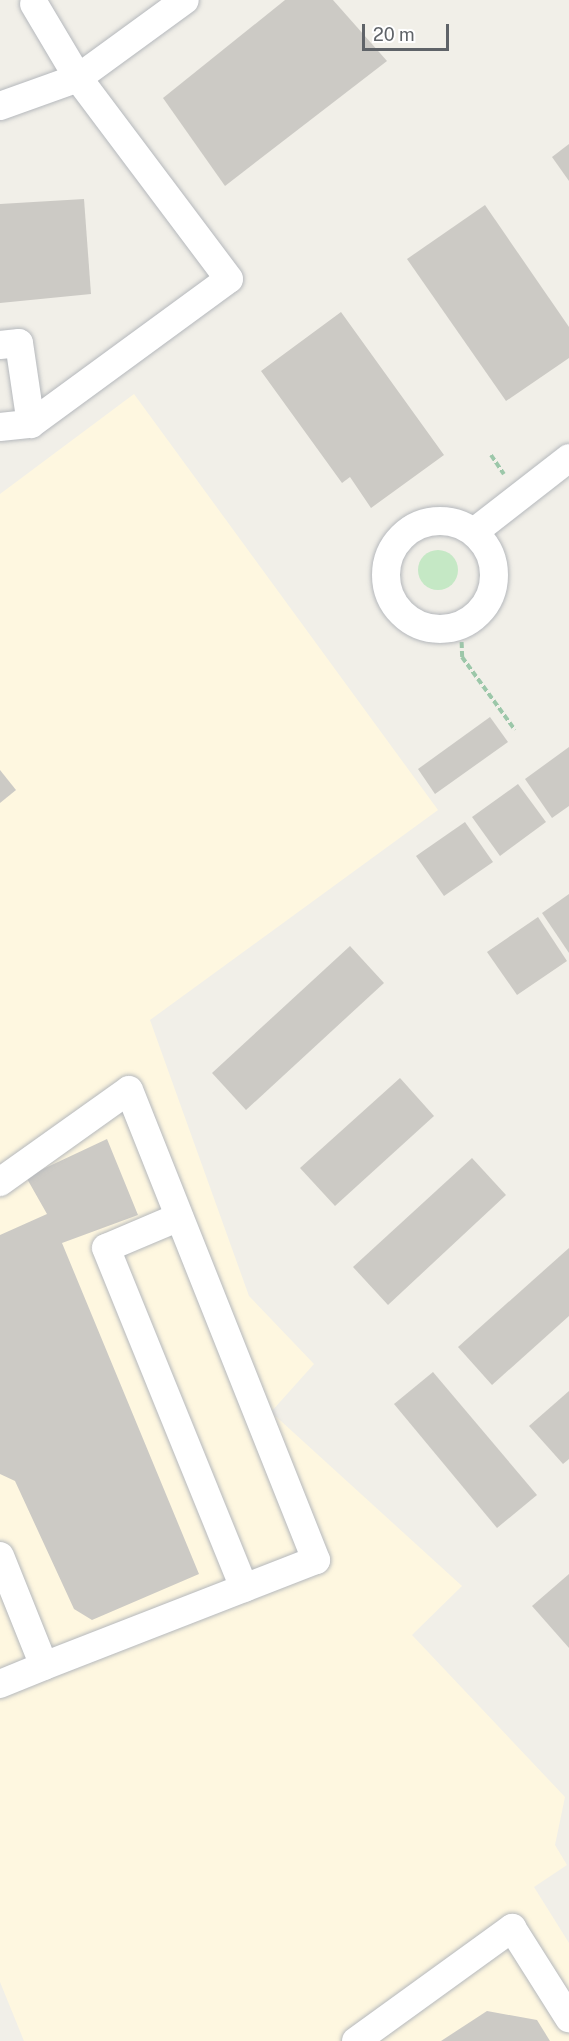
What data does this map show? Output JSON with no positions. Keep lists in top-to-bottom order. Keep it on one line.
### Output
{"scale_bar":"20 m"}
